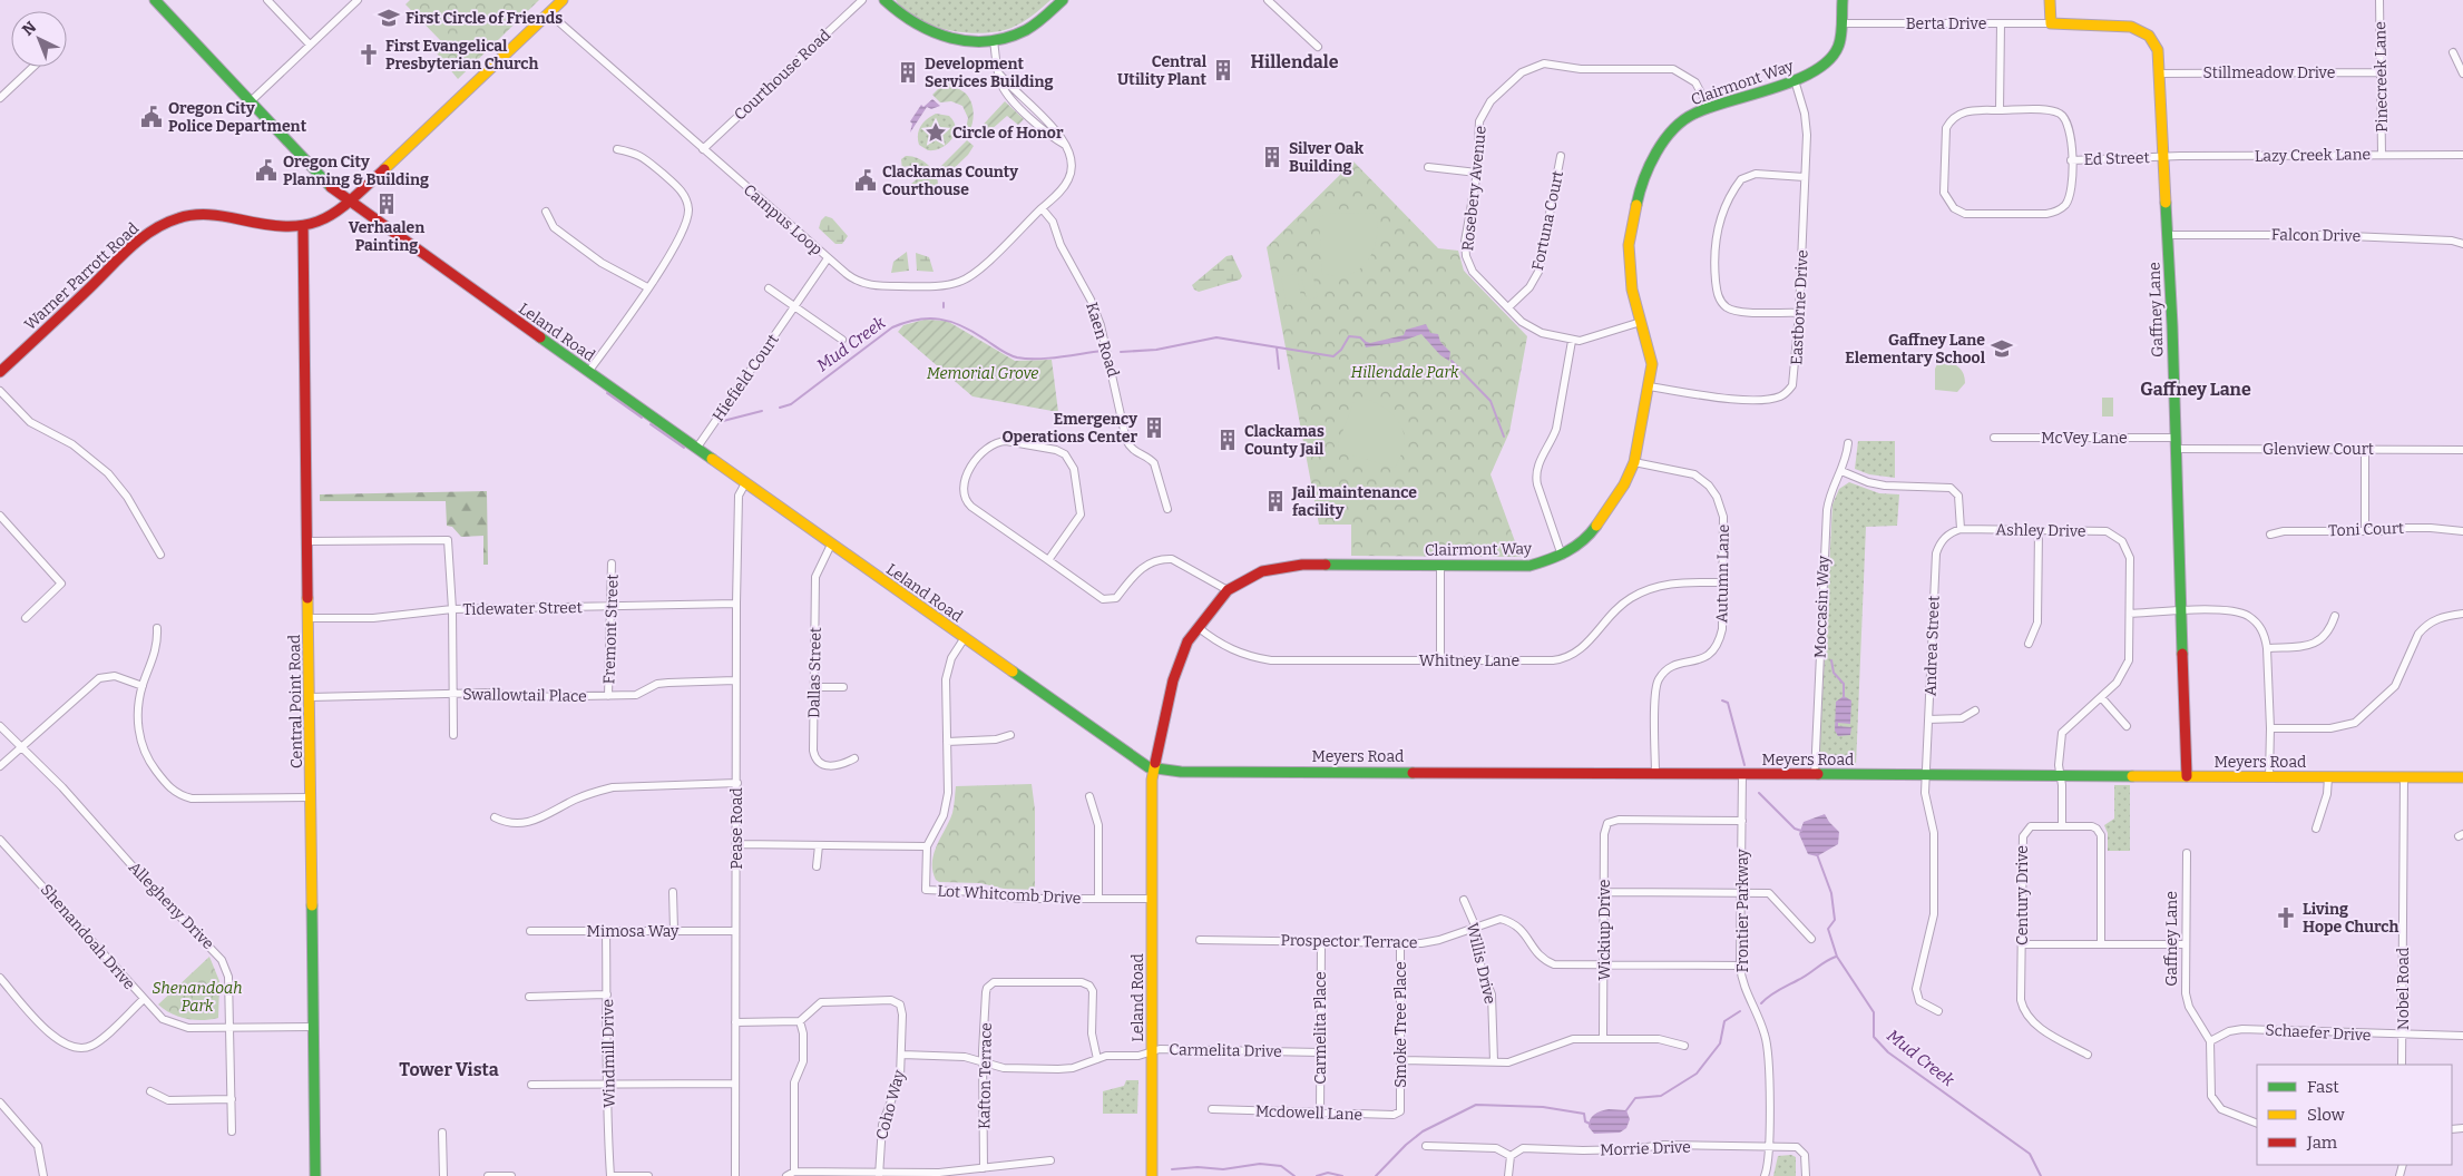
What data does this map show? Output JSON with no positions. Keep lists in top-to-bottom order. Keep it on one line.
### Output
{"streets":{"main road":["Clairmont Way","Warner Parrott Road","Gaffney Lane","Leland Road","Central Point Road","Meyers Road"],"street":["Berta Drive","Stillmeadow Drive","Courthouse Road","Pinecreek Lane","Lazy Creek Lane","Ed Street","Rosebery Avenue","Campus Loop","Fortuna Court","Falcon Drive","Eastborne Drive","Kaen Road","Hiefield Court","McVey Lane","Glenview Court","Toni Court","Ashley Drive","Autumn Lane","Moccasin Way","Tidewater Street","Fremont Street","Andrea Street","Whitney Lane","Dallas Street","Swallowtail Place","Pease Road","Lot Whitcomb Drive","Century Drive","Allegheny Drive","Frontier Parkway","Wickiup Drive","Mimosa Way","Shenandoah Drive","Prospector Terrace","Willis Drive","Nobel Road","Smoke Tree Place","Carmelita Place","Schaefer Drive","Carmelita Drive","Windmill Drive","Kafton Terrace","Coho Way","Mcdowell Lane","Morrie Drive"]},"crossings":[["Berta Drive","Clairmont Way"],["Berta Drive","Gaffney Lane"],["Stillmeadow Drive","Pinecreek Lane"],["Stillmeadow Drive","Gaffney Lane"],["Courthouse Road","Campus Loop"],["Pinecreek Lane","Lazy Creek Lane"],["Clairmont Way","Rosebery Avenue"],["Clairmont Way","Eastborne Drive"],["Clairmont Way","Leland Road"],["Clairmont Way","Autumn Lane"],["Clairmont Way","Whitney Lane"],["Clairmont Way","Meyers Road"],["Lazy Creek Lane","Ed Street"],["Lazy Creek Lane","Gaffney Lane"],["Ed Street","Gaffney Lane"],["Rosebery Avenue","Fortuna Court"],["Campus Loop","Warner Parrott Road"],["Campus Loop","Kaen Road"],["Campus Loop","Hiefield Court"],["Falcon Drive","Gaffney Lane"],["Warner Parrott Road","Leland Road"],["Warner Parrott Road","Central Point Road"],["Gaffney Lane","McVey Lane"],["Gaffney Lane","Glenview Court"],["Gaffney Lane","Meyers Road"],["Gaffney Lane","Schaefer Drive"],["Leland Road","Hiefield Court"],["Leland Road","Dallas Street"],["Leland Road","Meyers Road"],["Leland Road","Pease Road"],["Leland Road","Lot Whitcomb Drive"],["Leland Road","Carmelita Drive"],["Ashley Drive","Andrea Street"],["Autumn Lane","Whitney Lane"],["Autumn Lane","Meyers Road"],["Moccasin Way","Meyers Road"],["Tidewater Street","Fremont Street"],["Tidewater Street","Central Point Road"],["Tidewater Street","Pease Road"],["Fremont Street","Swallowtail Place"],["Andrea Street","Meyers Road"],["Swallowtail Place","Central Point Road"],["Swallowtail Place","Pease Road"],["Central Point Road","Shenandoah Drive"],["Meyers Road","Frontier Parkway"],["Meyers Road","Nobel Road"],["Pease Road","Mimosa Way"],["Allegheny Drive","Shenandoah Drive"],["Frontier Parkway","Wickiup Drive"],["Frontier Parkway","Prospector Terrace"],["Frontier Parkway","Morrie Drive"],["Wickiup Drive","Prospector Terrace"],["Mimosa Way","Windmill Drive"],["Prospector Terrace","Willis Drive"],["Prospector Terrace","Smoke Tree Place"],["Prospector Terrace","Carmelita Place"],["Nobel Road","Schaefer Drive"],["Smoke Tree Place","Mcdowell Lane"],["Carmelita Place","Carmelita Drive"],["Carmelita Place","Mcdowell Lane"],["Carmelita Drive","Kafton Terrace"],["Carmelita Drive","Coho Way"]],"districts":["Hillendale","Gaffney Lane","Tower Vista"],"water":["Mud Creek"],"parks":["Hillendale Park","Memorial Grove","Shenandoah Park"],"places":{"school or university":["First Circle of Friends","Gaffney Lane Elementary School"],"church":["First Evangelical Presbyterian Church","Living Hope Church"],"building":["Central Utility Plant","Development Services Building","Silver Oak Building","Verhaalen Painting","Emergency Operations Center","Clackamas County Jail","Jail maintenance facility"],"public building":["Oregon City Police Department","Oregon City Planning & Building","Clackamas County Courthouse"],"place":["Circle of Honor"]},"legend":["Fast","Slow","Jam"],"north":"top left"}
